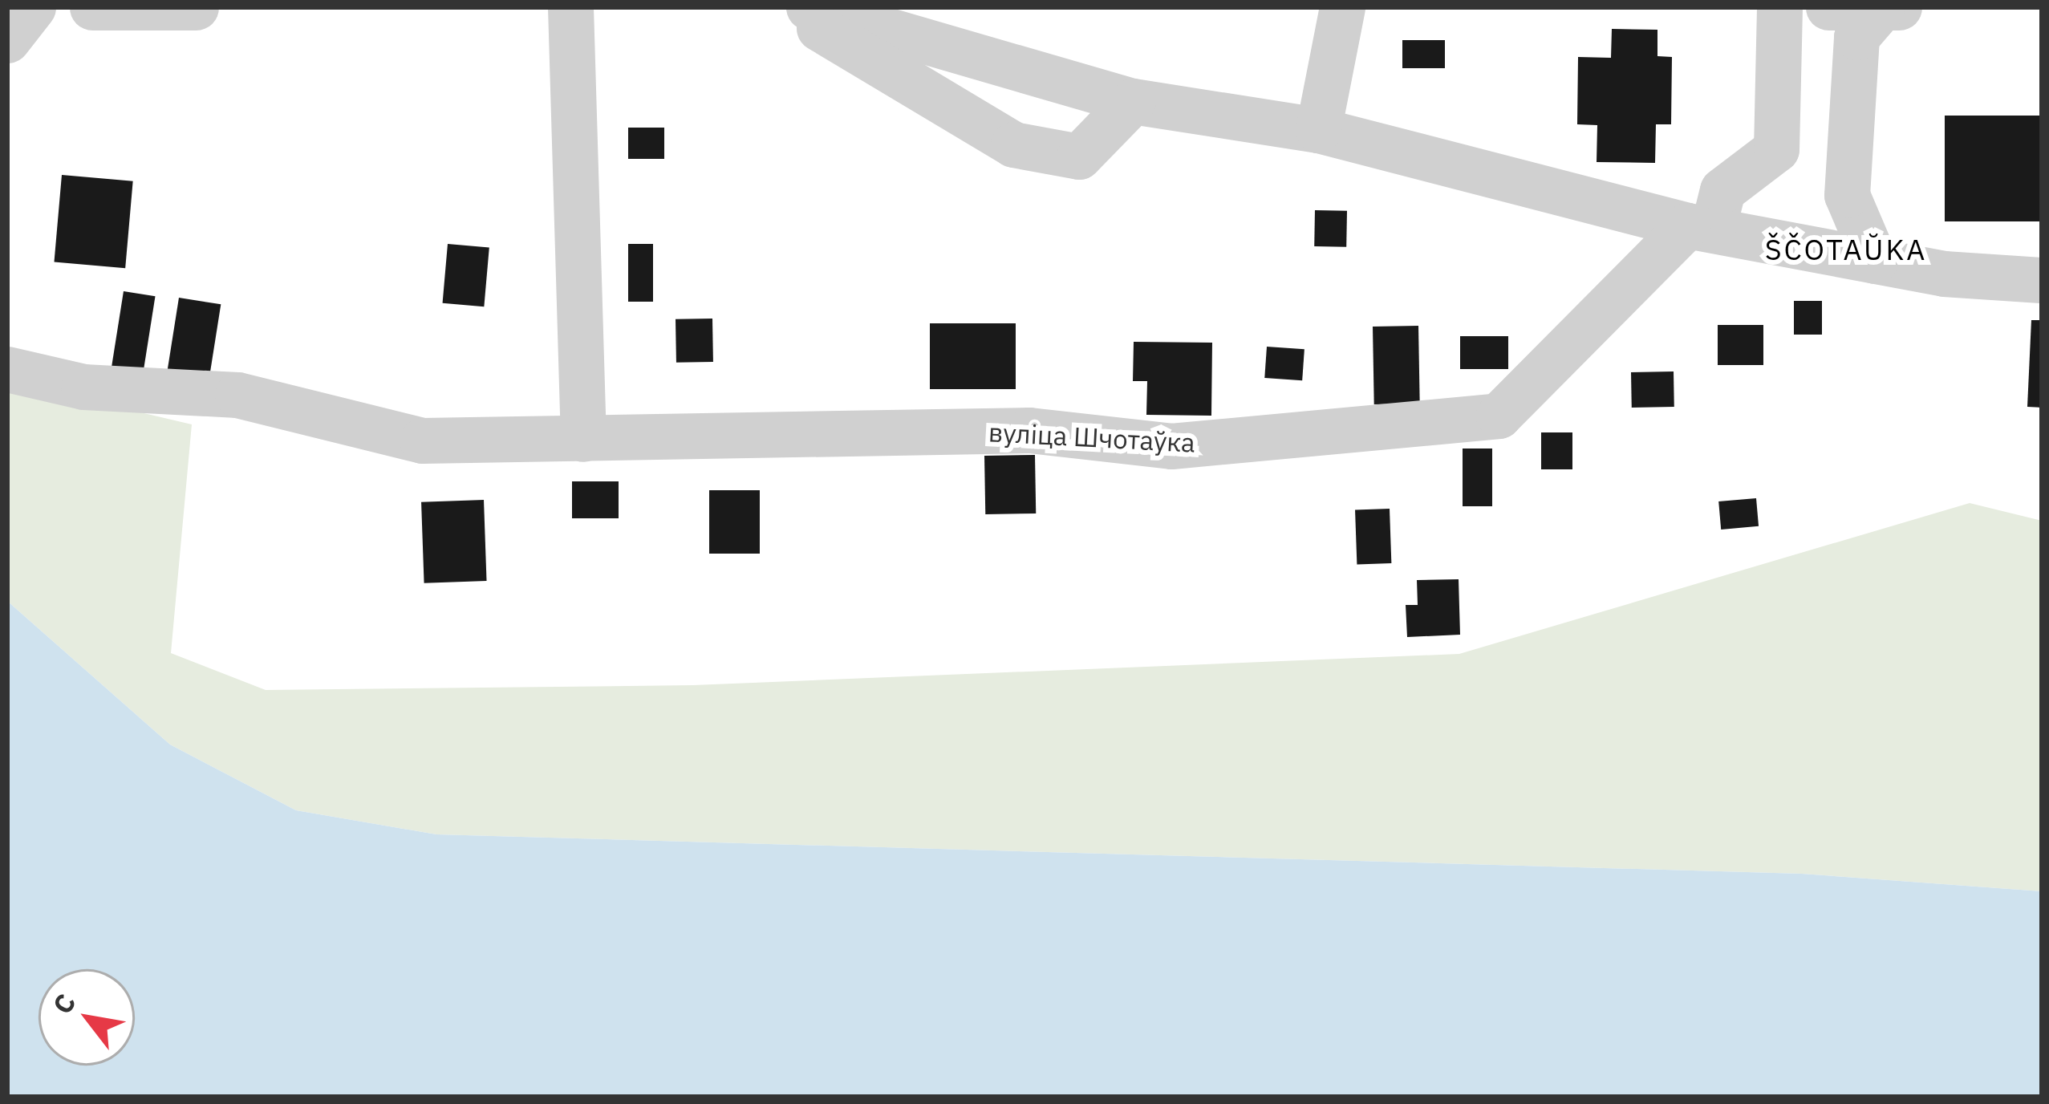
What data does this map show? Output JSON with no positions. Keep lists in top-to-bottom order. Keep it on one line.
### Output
{"streets":{"street":["вуліца Шчотаўка"]},"districts":["ŠČOTAŬKA"],"north":"top left"}
